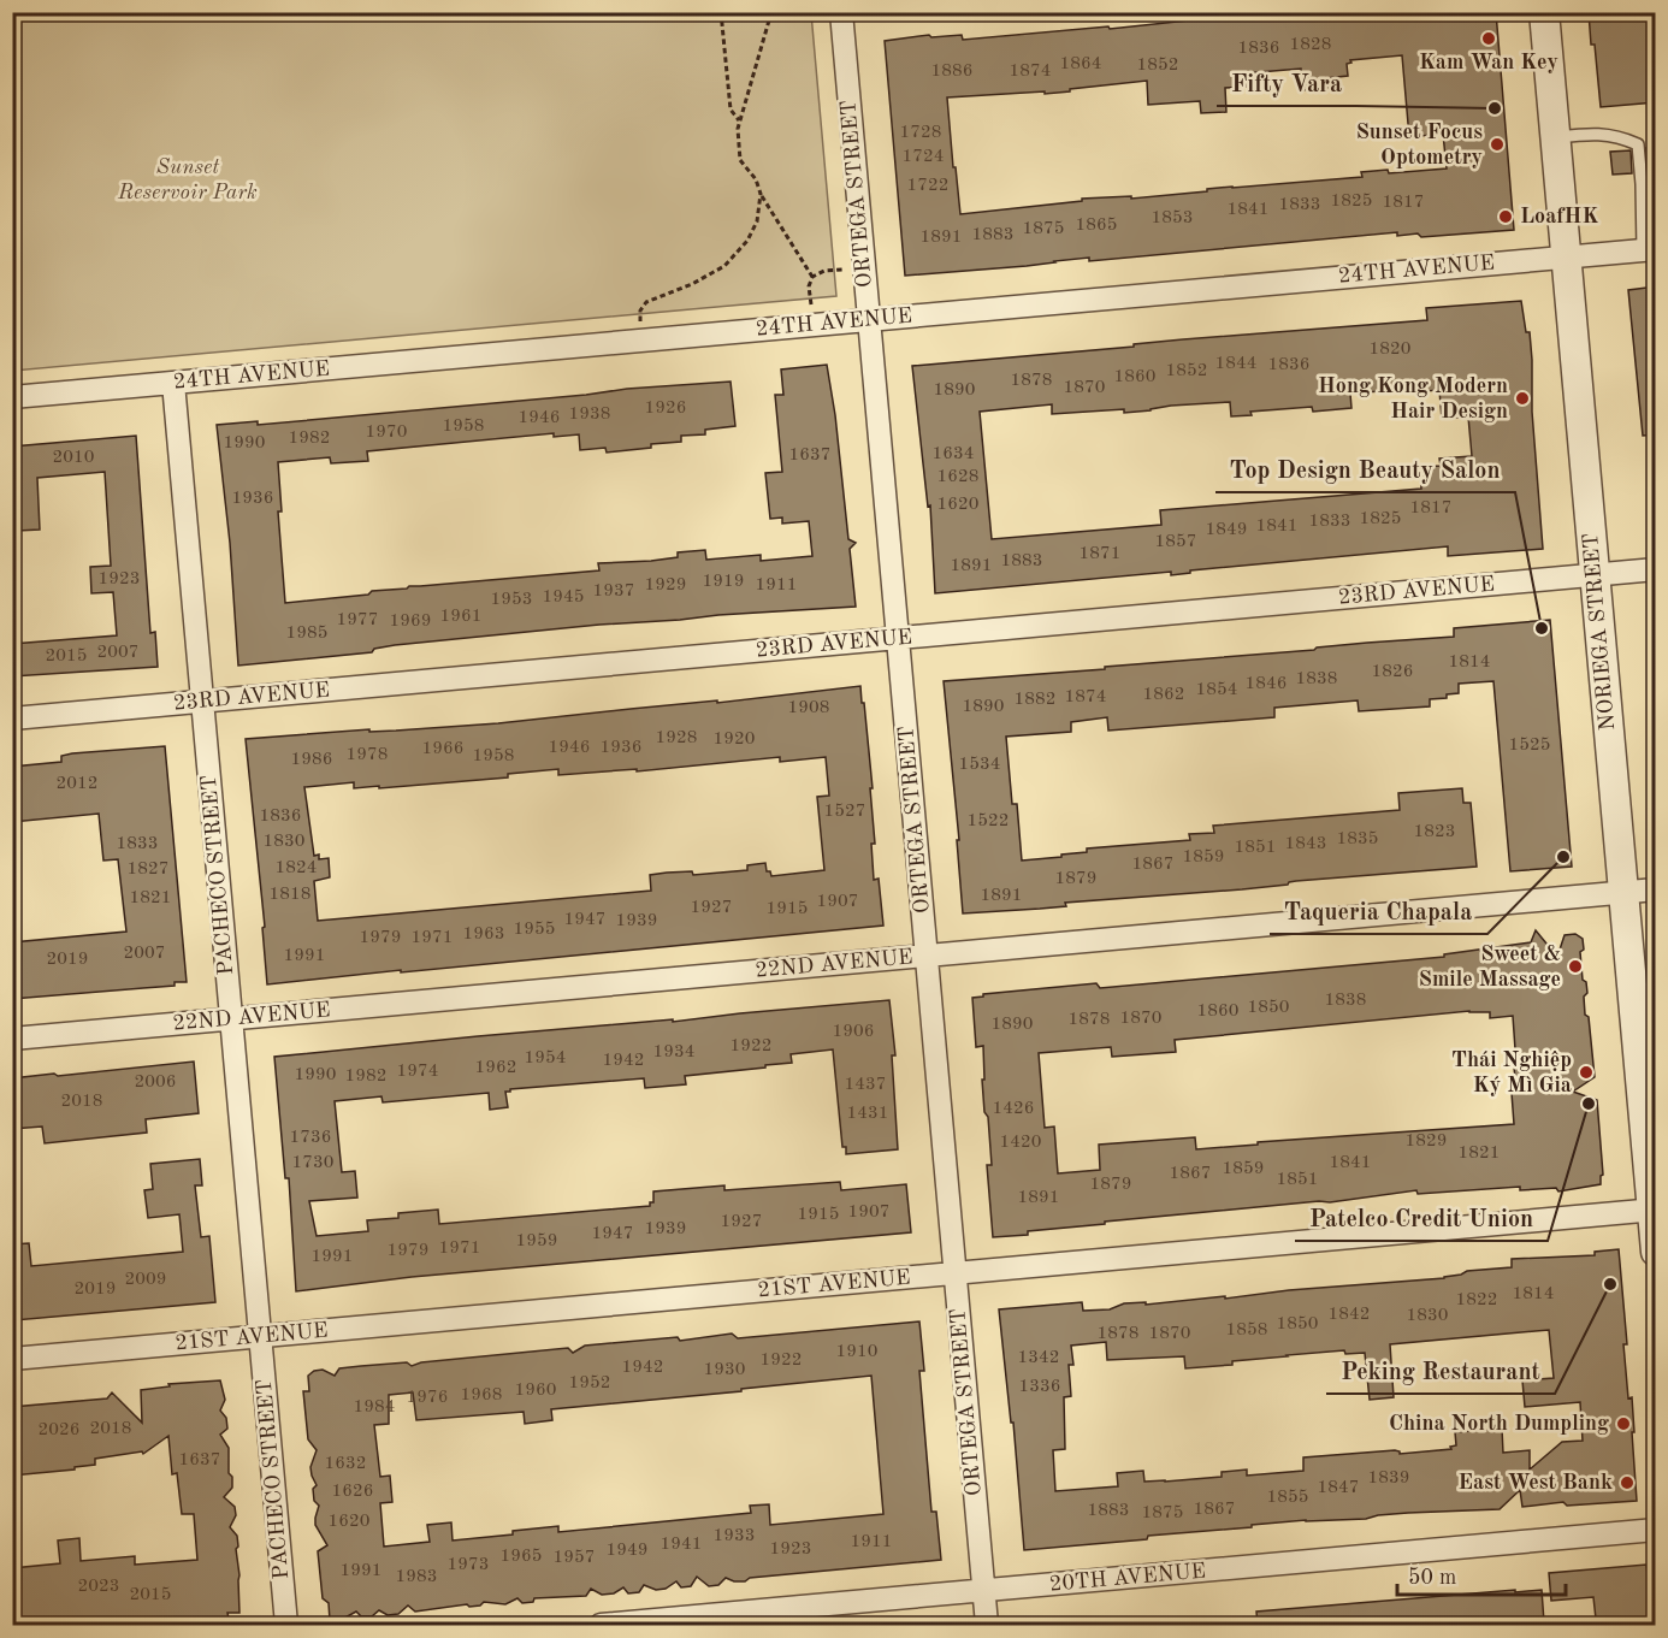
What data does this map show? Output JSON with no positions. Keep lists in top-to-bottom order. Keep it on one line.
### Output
{"streets":{"street":["ORTEGA STREET","24TH AVENUE","23RD AVENUE","NORIEGA STREET","PACHECO STREET","22ND AVENUE","21ST AVENUE","20TH AVENUE"]},"crossings":[["ORTEGA STREET","24TH AVENUE"],["ORTEGA STREET","23RD AVENUE"],["ORTEGA STREET","22ND AVENUE"],["ORTEGA STREET","21ST AVENUE"],["ORTEGA STREET","20TH AVENUE"],["24TH AVENUE","NORIEGA STREET"],["24TH AVENUE","PACHECO STREET"],["23RD AVENUE","NORIEGA STREET"],["23RD AVENUE","PACHECO STREET"],["NORIEGA STREET","22ND AVENUE"],["NORIEGA STREET","21ST AVENUE"],["PACHECO STREET","22ND AVENUE"],["PACHECO STREET","21ST AVENUE"]],"parks":["Sunset Reservoir Park"],"places":["Kam Wan Key","Fifty Vara","Sunset Focus Optometry","LoafHK","Hong Kong Modern Hair Design","Top Design Beauty Salon","Taqueria Chapala","Sweet & Smile Massage","Thái Nghiệp Ký Mì Gia","Patelco Credit Union","Peking Restaurant","China North Dumpling","East West Bank"],"house_numbers":["1828","1836","1864","1852","1886","1874","1728","1724","1722","1825","1817","1833","1841","1853","1865","1875","1883","1891","1820","1844","1836","1852","1860","1878","1870","1890","1926","1938","1946","1958","1970","1982","1990","1634","1637","2010","1628","1936","1620","1817","1825","1833","1841","1849","1857","1871","1883","1891","1923","1919","1929","1911","1937","1945","1953","1961","1977","1969","1985","2007","2015","1814","1826","1838","1846","1854","1862","1874","1882","1890","1908","1928","1920","1525","1946","1936","1966","1978","1958","1986","1534","2012","1527","1836","1522","1823","1835","1830","1833","1843","1851","1859","1867","1824","1827","1879","1818","1891","1821","1907","1927","1915","1947","1939","1955","1963","1979","1971","2007","1991","2019","1838","1850","1860","1870","1878","1890","1906","1922","1934","1954","1942","1962","1974","1990","1982","2006","1437","2018","1426","1431","1736","1829","1420","1821","1730","1841","1859","1867","1851","1879","1891","1907","1915","1927","1939","1947","1959","1971","1979","1991","2009","2019","1814","1822","1842","1830","1850","1858","1878","1870","1910","1342","1922","1942","1930","1952","1336","1960","1968","1976","1984","2018","2026","1637","1632","1839","1847","1626","1855","1867","1883","1875","1620","1933","1911","1941","1923","1949","1965","1957","1973","1991","1983","2023","2015"],"scale_bar":"50 m"}
